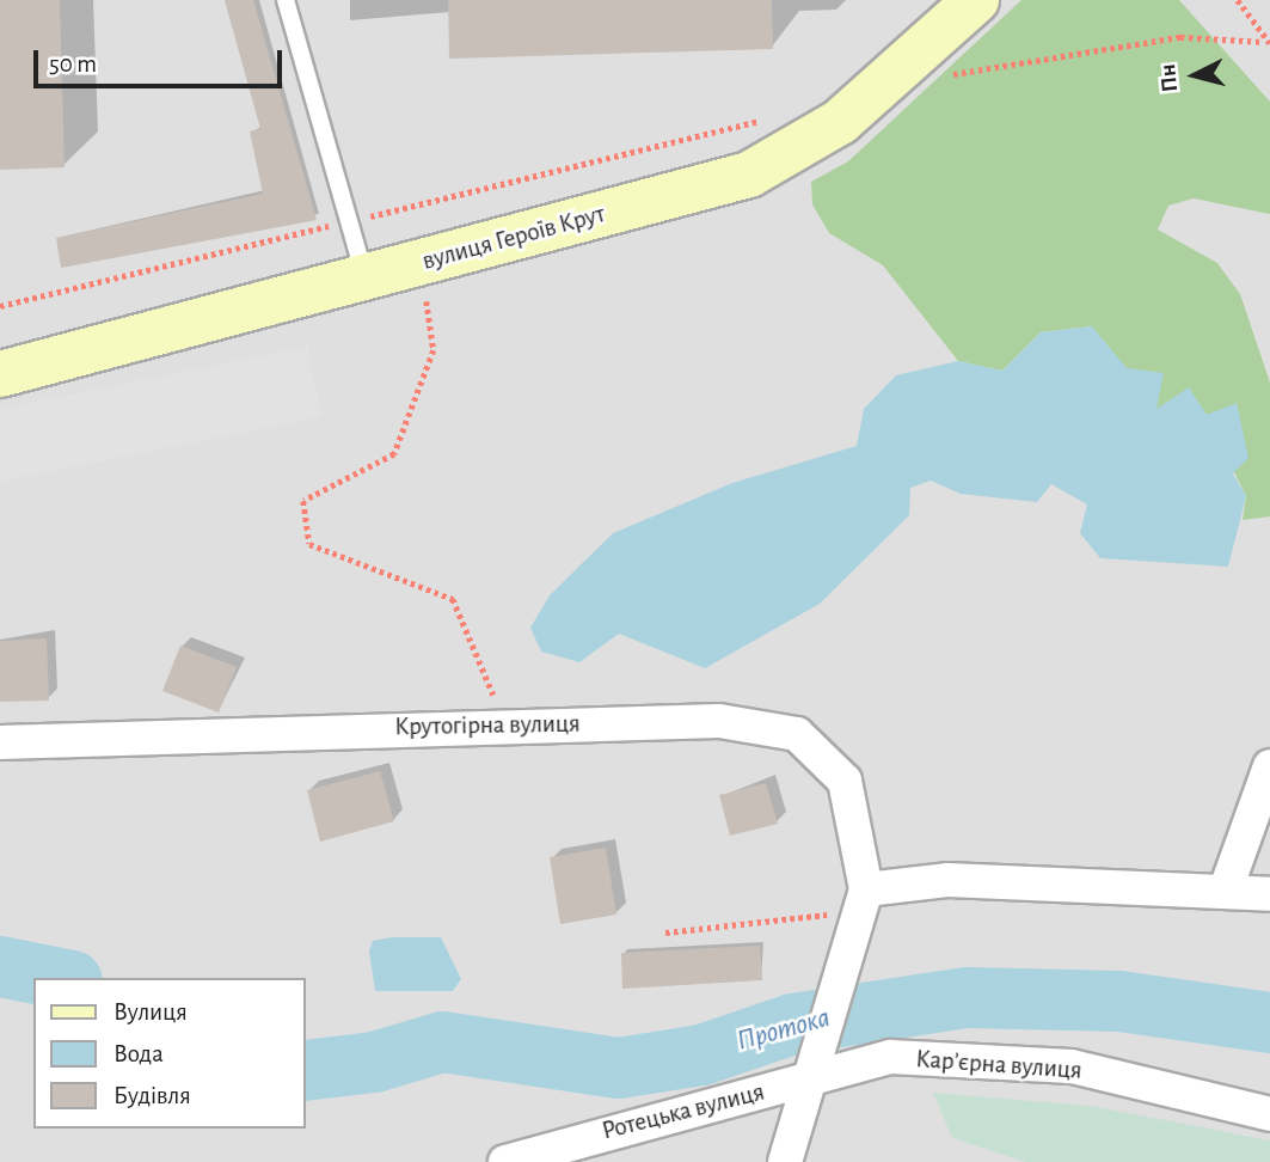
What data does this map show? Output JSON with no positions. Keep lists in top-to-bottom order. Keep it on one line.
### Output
{"streets":{"street":["вулиця Героїв Крут","Крутогірна вулиця","Карʼєрна вулиця","Ротецька вулиця"]},"crossings":[["Карʼєрна вулиця","Ротецька вулиця"]],"water":["Протока"],"legend":["Вулиця","Вода","Будівля"],"scale_bar":"50 m","north":"left"}
